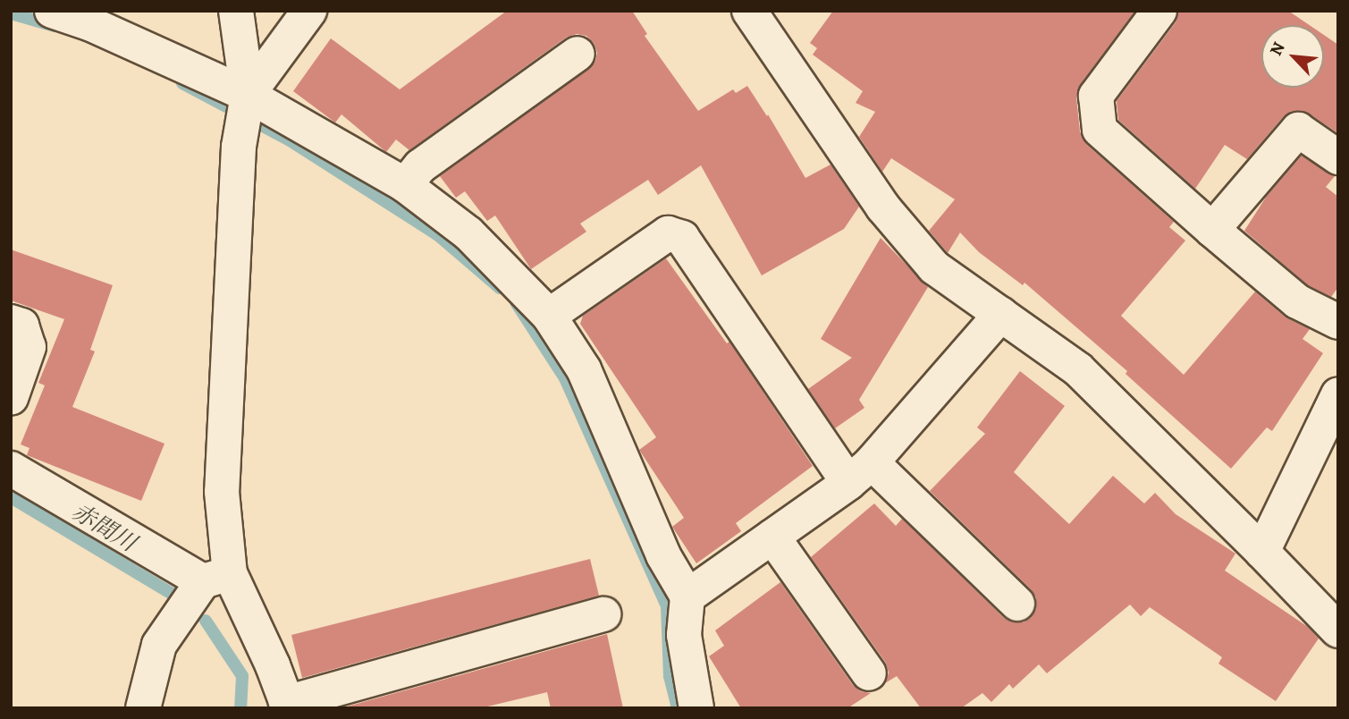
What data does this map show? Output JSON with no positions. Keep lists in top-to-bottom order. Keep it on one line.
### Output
{"water":["赤間川"],"north":"top left"}
